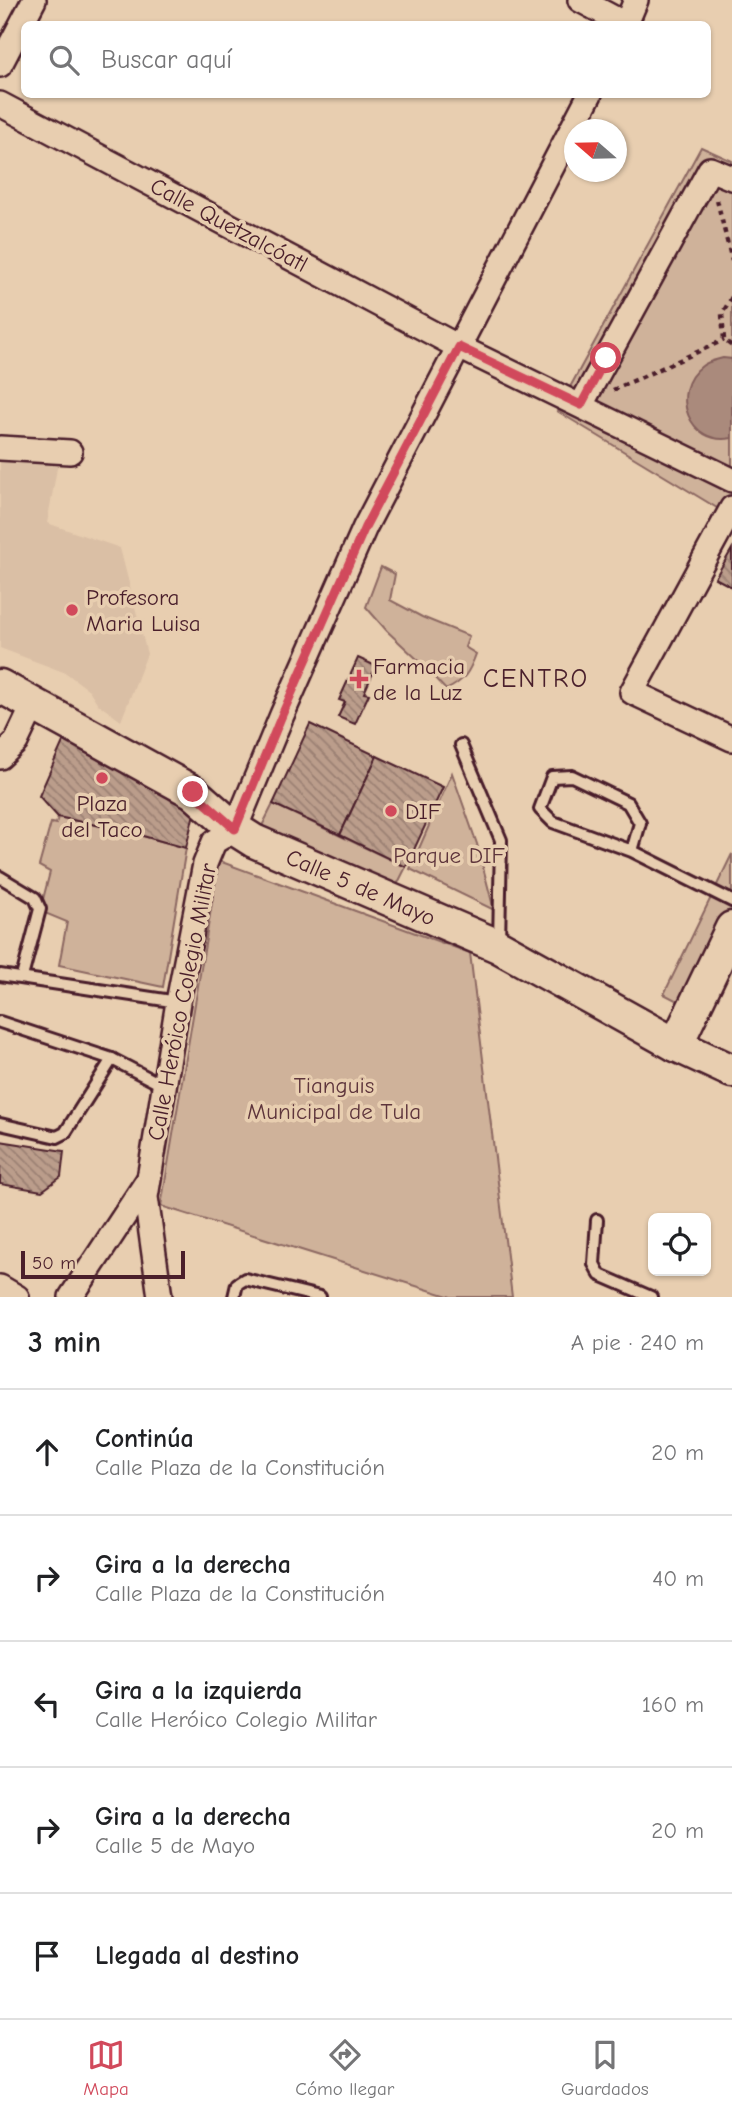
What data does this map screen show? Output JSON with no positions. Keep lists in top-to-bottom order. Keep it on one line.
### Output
{"streets":{"street":["Calle Quetzalcóatl","Calle 5 de Mayo","Calle Heróico Colegio Militar"]},"crossings":[["Calle Quetzalcóatl","Calle Heróico Colegio Militar"],["Calle 5 de Mayo","Calle Heróico Colegio Militar"]],"districts":["CENTRO"],"parks":["Parque DIF","Tianguis Municipal de Tula"],"places":{"other":["Profesora Maria Luisa","Plaza del Taco","DIF"],"health":["Farmacia de la Luz"]},"scale_bar":"50 m","north":"left","page":{"search":"Buscar aquí","scale":"50 m","heading":["3 min","A pie · 240 m"],"list":[["Continúa","Calle Plaza de la Constitución","20 m"],["Gira a la derecha","Calle Plaza de la Constitución","40 m"],["Gira a la izquierda","Calle Heróico Colegio Militar","160 m"],["Gira a la derecha","Calle 5 de Mayo","20 m"],"Llegada al destino"],"nav":["Mapa","Cómo llegar","Guardados"]}}
